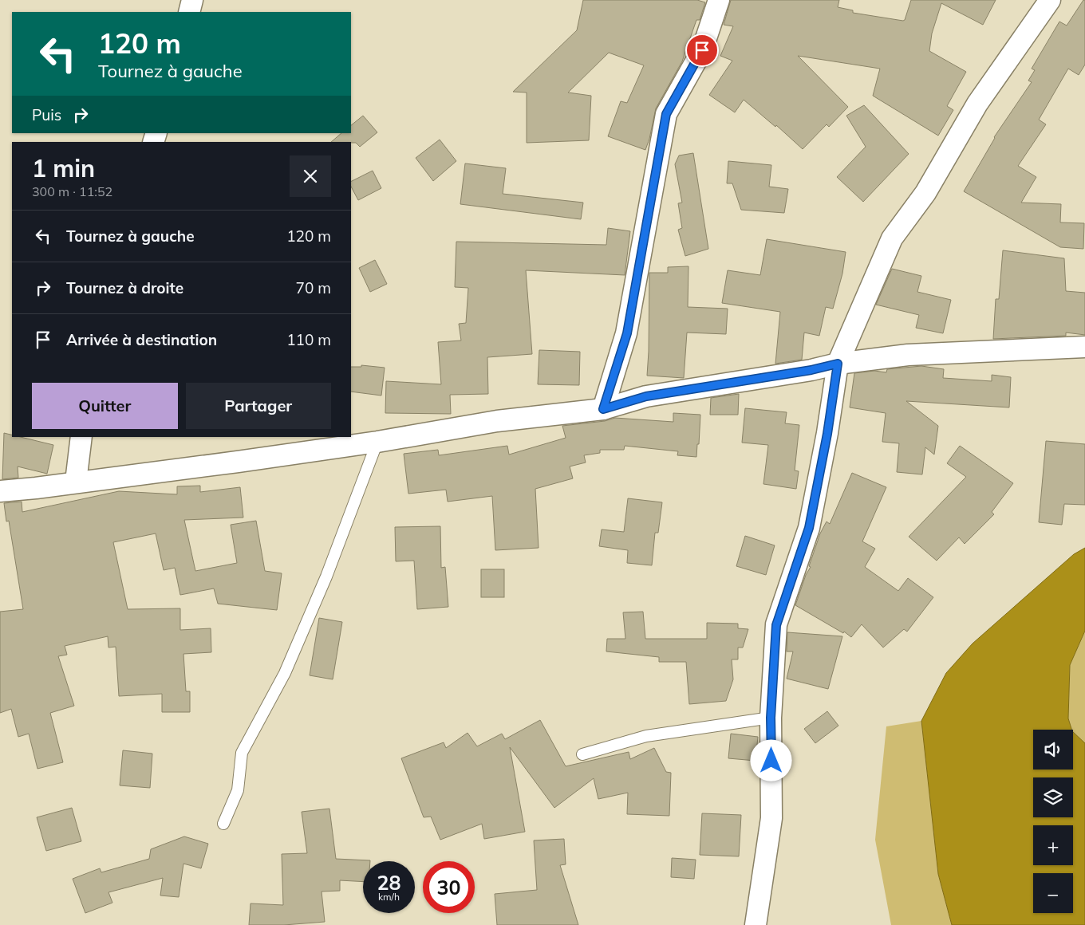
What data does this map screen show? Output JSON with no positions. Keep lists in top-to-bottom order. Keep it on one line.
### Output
{"page":{"turn":["120 m","Tournez à gauche"],"then":"Puis","heading":["1 min","300 m · 11:52"],"list":[{"name":"Tournez à gauche","value":"120 m"},{"name":"Tournez à droite","value":"70 m"},{"name":"Arrivée à destination","value":"110 m"}],"buttons":["Quitter","Partager"],"map_buttons":["+","−"],"speed":"28 km/h","limit":"30"}}
